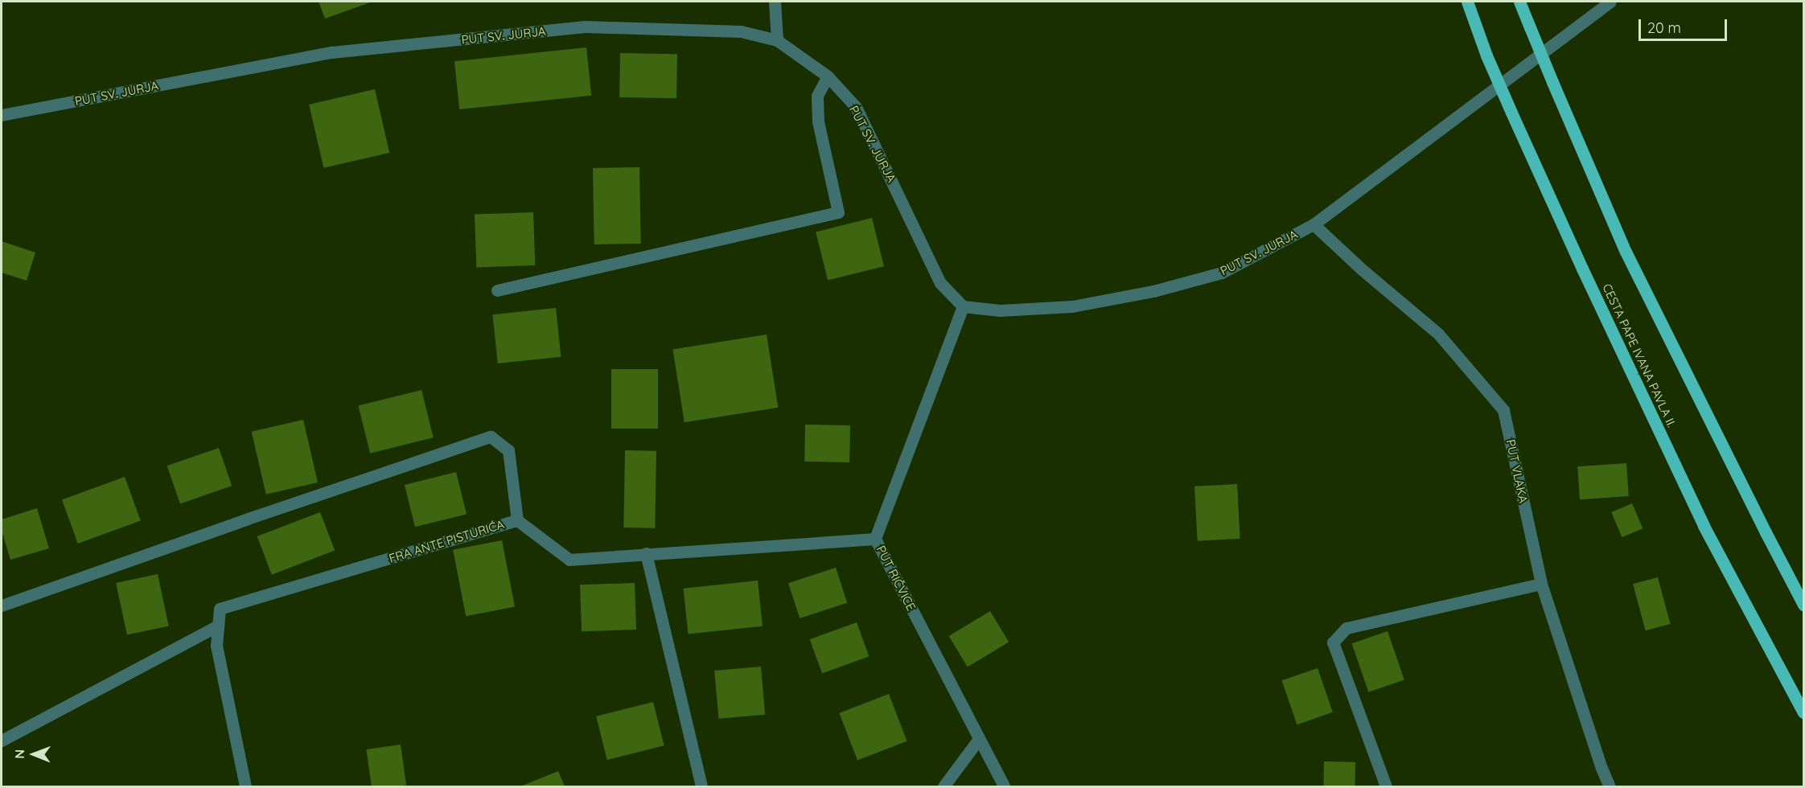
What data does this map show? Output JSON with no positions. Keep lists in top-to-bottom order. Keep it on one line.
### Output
{"streets":{"main road":["CESTA PAPE IVANA PAVLA II."],"street":["PUT SV. JURJA","PUT VLAKA","FRA ANTE PISTURIĆA","PUT RIČVICE"]},"crossings":[["PUT SV. JURJA","PUT VLAKA"],["PUT SV. JURJA","PUT RIČVICE"],["FRA ANTE PISTURIĆA","PUT RIČVICE"]],"scale_bar":"20 m","north":"left"}
